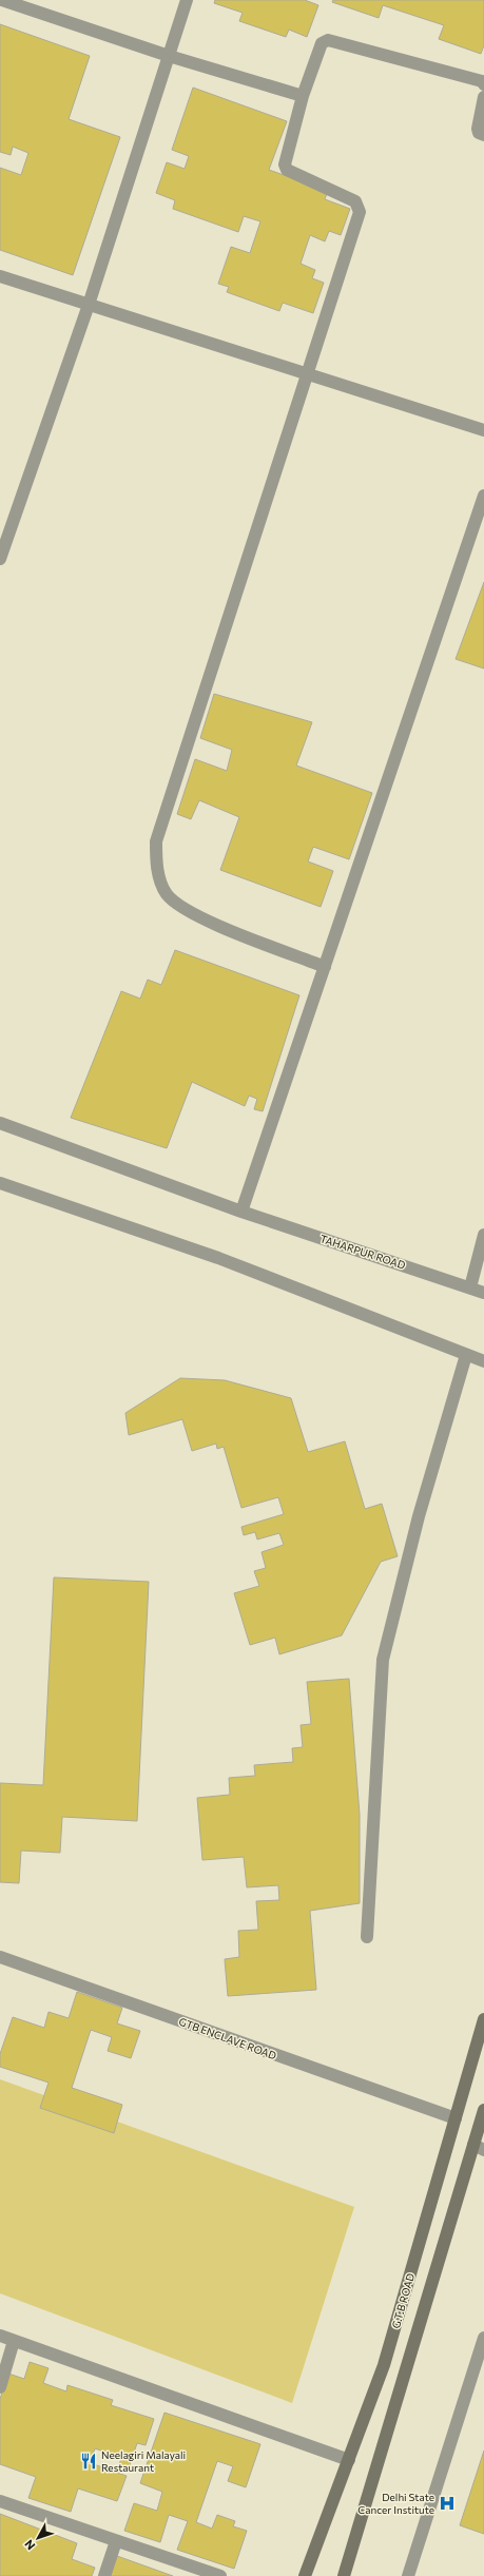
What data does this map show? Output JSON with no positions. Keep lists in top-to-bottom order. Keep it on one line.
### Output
{"streets":{"main road":["G.T.B ROAD"],"street":["TAHARPUR ROAD","GTB ENCLAVE ROAD"]},"crossings":[["GTB ENCLAVE ROAD","G.T.B ROAD"]],"places":{"restaurant":["Neelagiri Malayali Restaurant"],"hospital":["Delhi State Cancer Institute"]},"north":"bottom left"}
